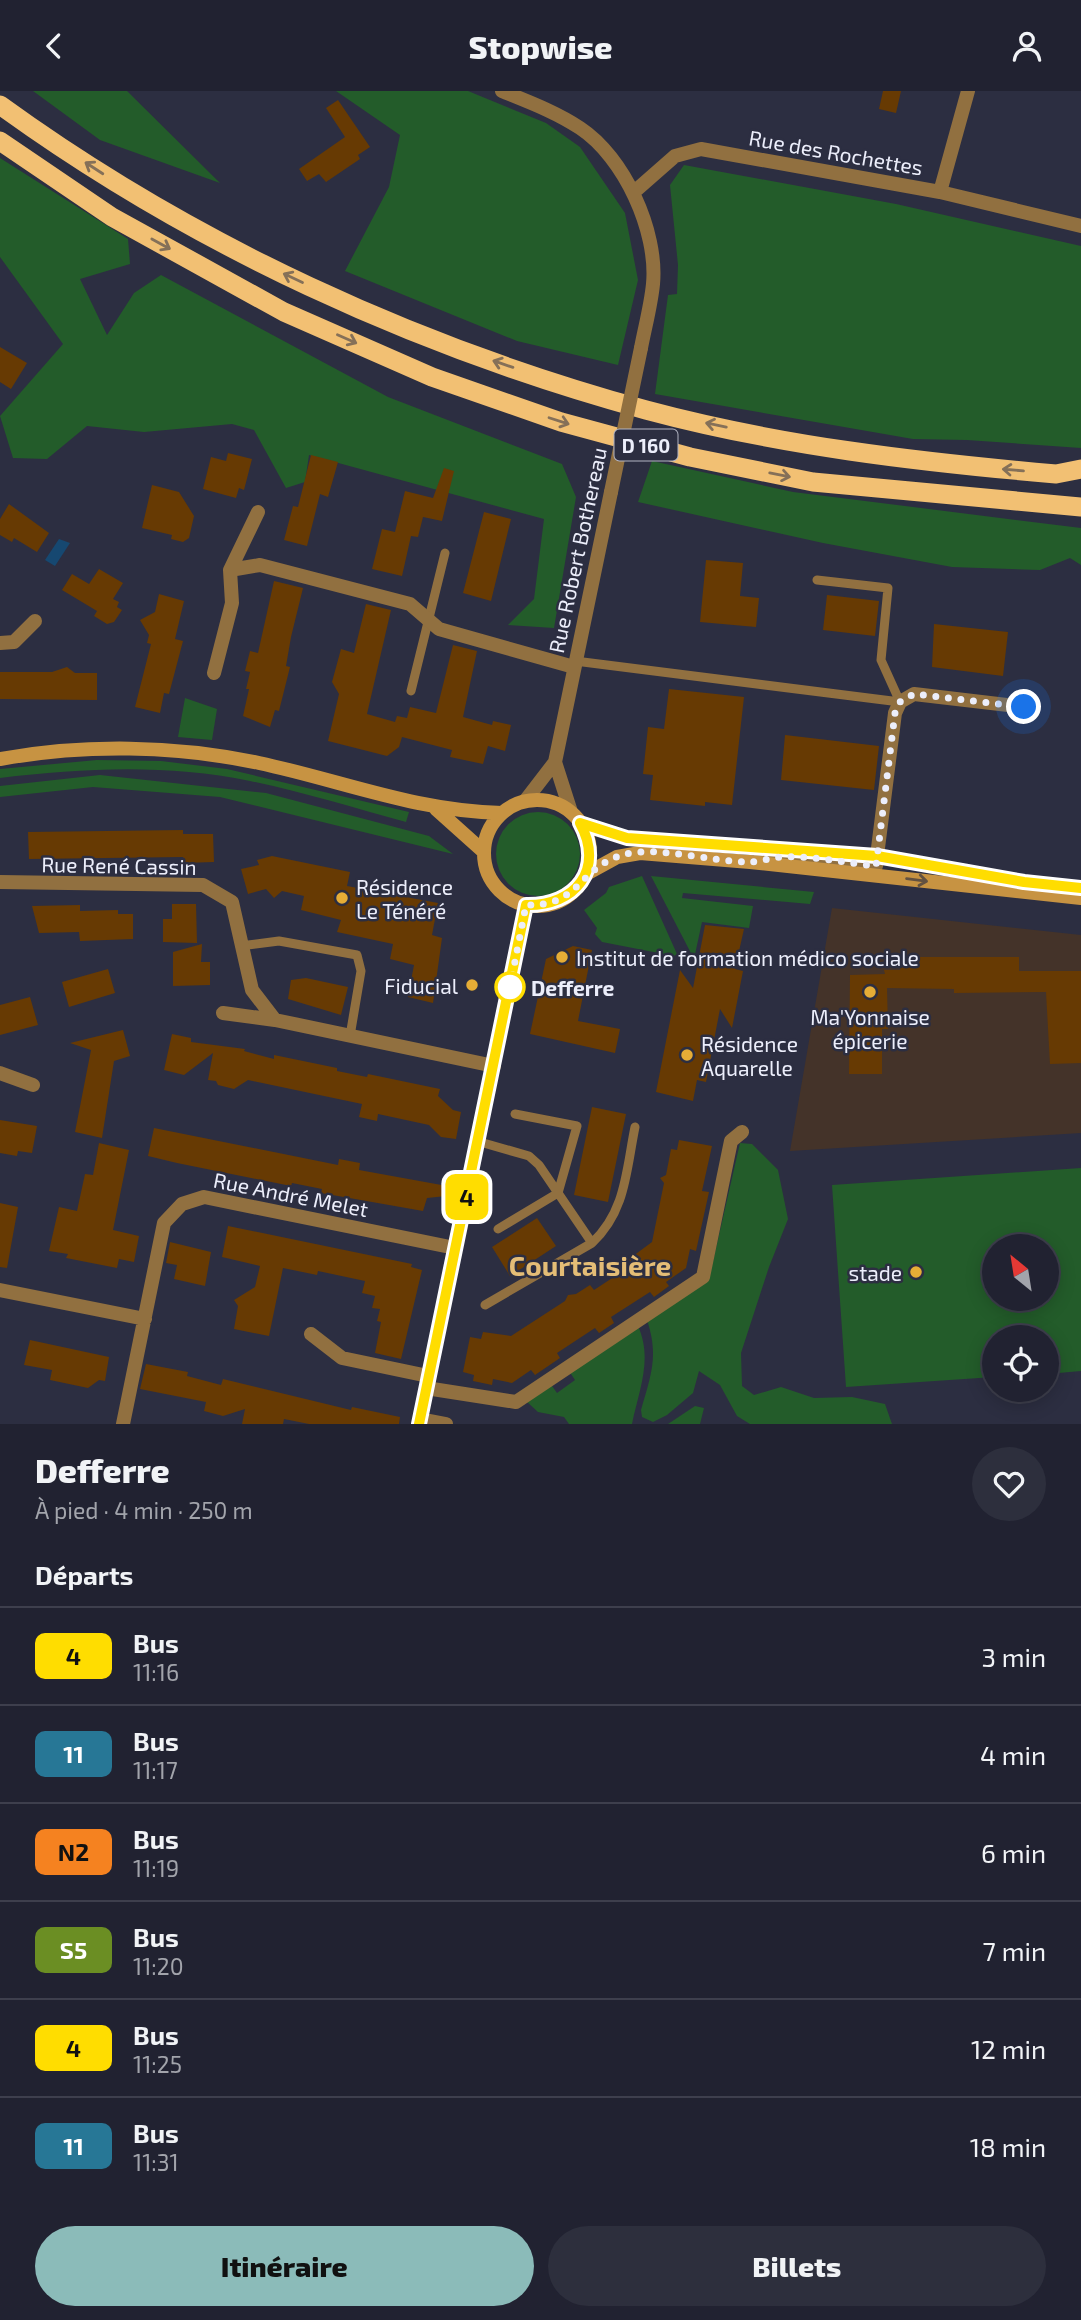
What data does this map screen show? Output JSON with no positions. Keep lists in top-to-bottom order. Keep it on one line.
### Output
{"streets":{"highway":["D 160"],"street":["Rue des Rochettes","Rue Robert Bothereau","Rue René Cassin","Rue André Melet"]},"crossings":[["Rue des Rochettes","Rue Robert Bothereau"]],"districts":["Courtaisière"],"places":["Résidence Le Ténéré","Institut de formation médico sociale","Fiducial","Defferre","Ma'Yonnaise épicerie","Résidence Aquarelle","stade"],"lines":["bus line 4"],"north":"top left","page":{"header":"Stopwise","on_map":"4","heading":[["Defferre","À pied · 4 min · 250 m"],"Départs"],"list":[{"mark":"4","name":"Bus","note":"11:16","value":"3 min"},{"mark":"11","name":"Bus","note":"11:17","value":"4 min"},{"mark":"N2","name":"Bus","note":"11:19","value":"6 min"},{"mark":"S5","name":"Bus","note":"11:20","value":"7 min"},{"mark":"4","name":"Bus","note":"11:25","value":"12 min"},{"mark":"11","name":"Bus","note":"11:31","value":"18 min"}],"buttons":["Itinéraire","Billets"]}}
